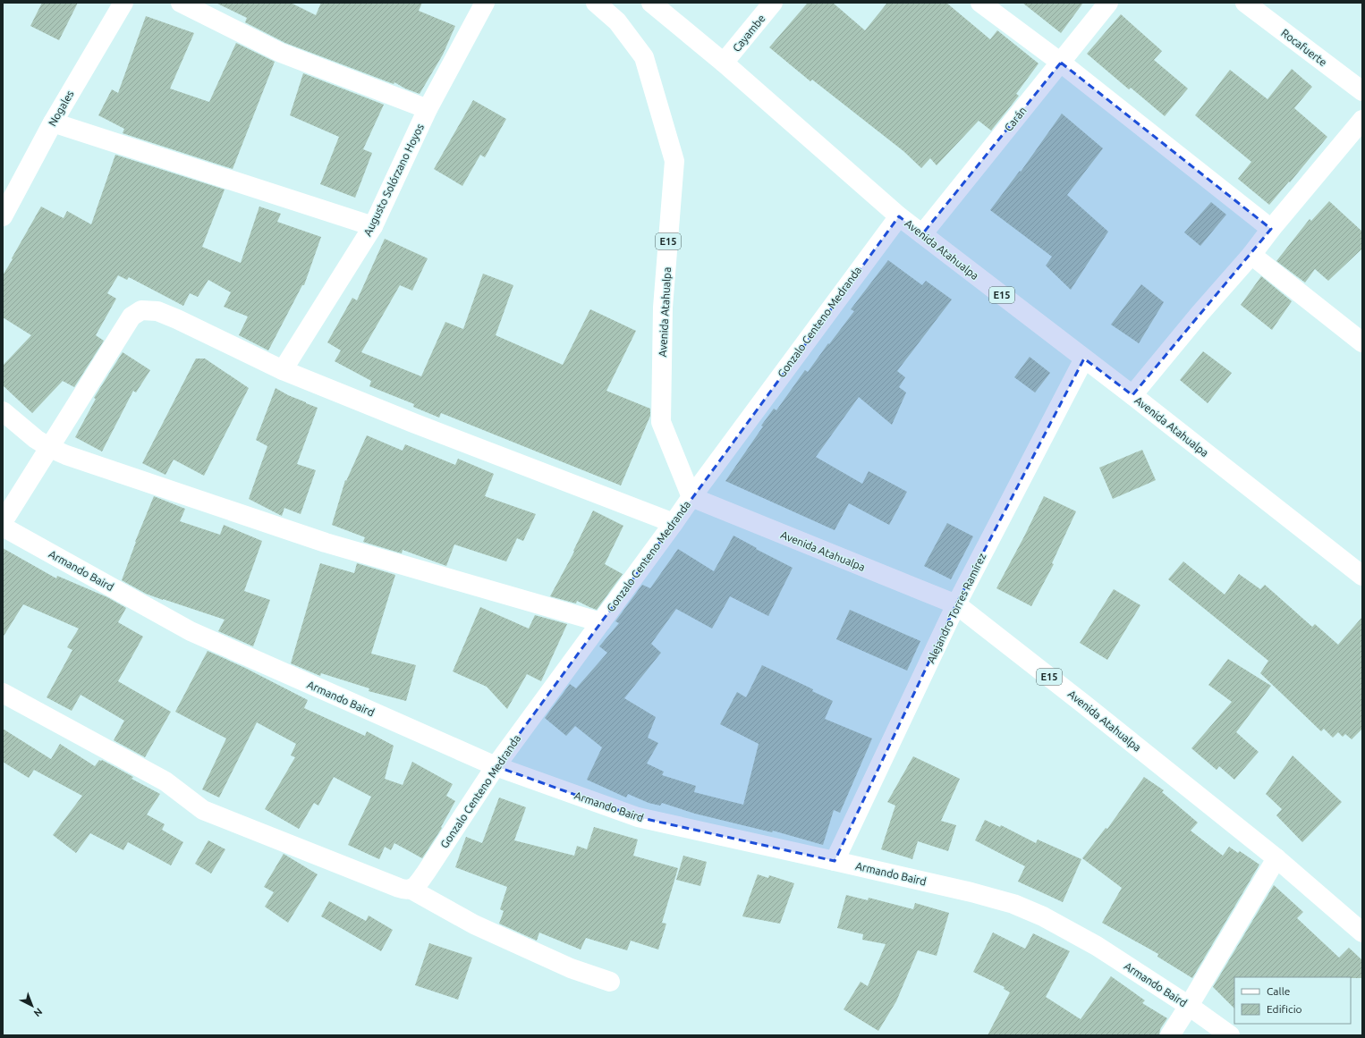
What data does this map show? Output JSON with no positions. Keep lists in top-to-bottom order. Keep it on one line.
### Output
{"streets":{"main road":["Cayambe","Rocafuerte","Nogales","Carán","Augusto Solórzano Hoyos","E15","Avenida Atahualpa","Gonzalo Centeno Medranda","Armando Baird","Alejandro Torres Ramírez"]},"crossings":[["Cayambe","Avenida Atahualpa"],["Carán","Avenida Atahualpa"],["Avenida Atahualpa","Gonzalo Centeno Medranda"],["Avenida Atahualpa","Alejandro Torres Ramírez"],["Gonzalo Centeno Medranda","Armando Baird"],["Armando Baird","Alejandro Torres Ramírez"]],"legend":["Calle","Edificio"],"north":"bottom right"}
